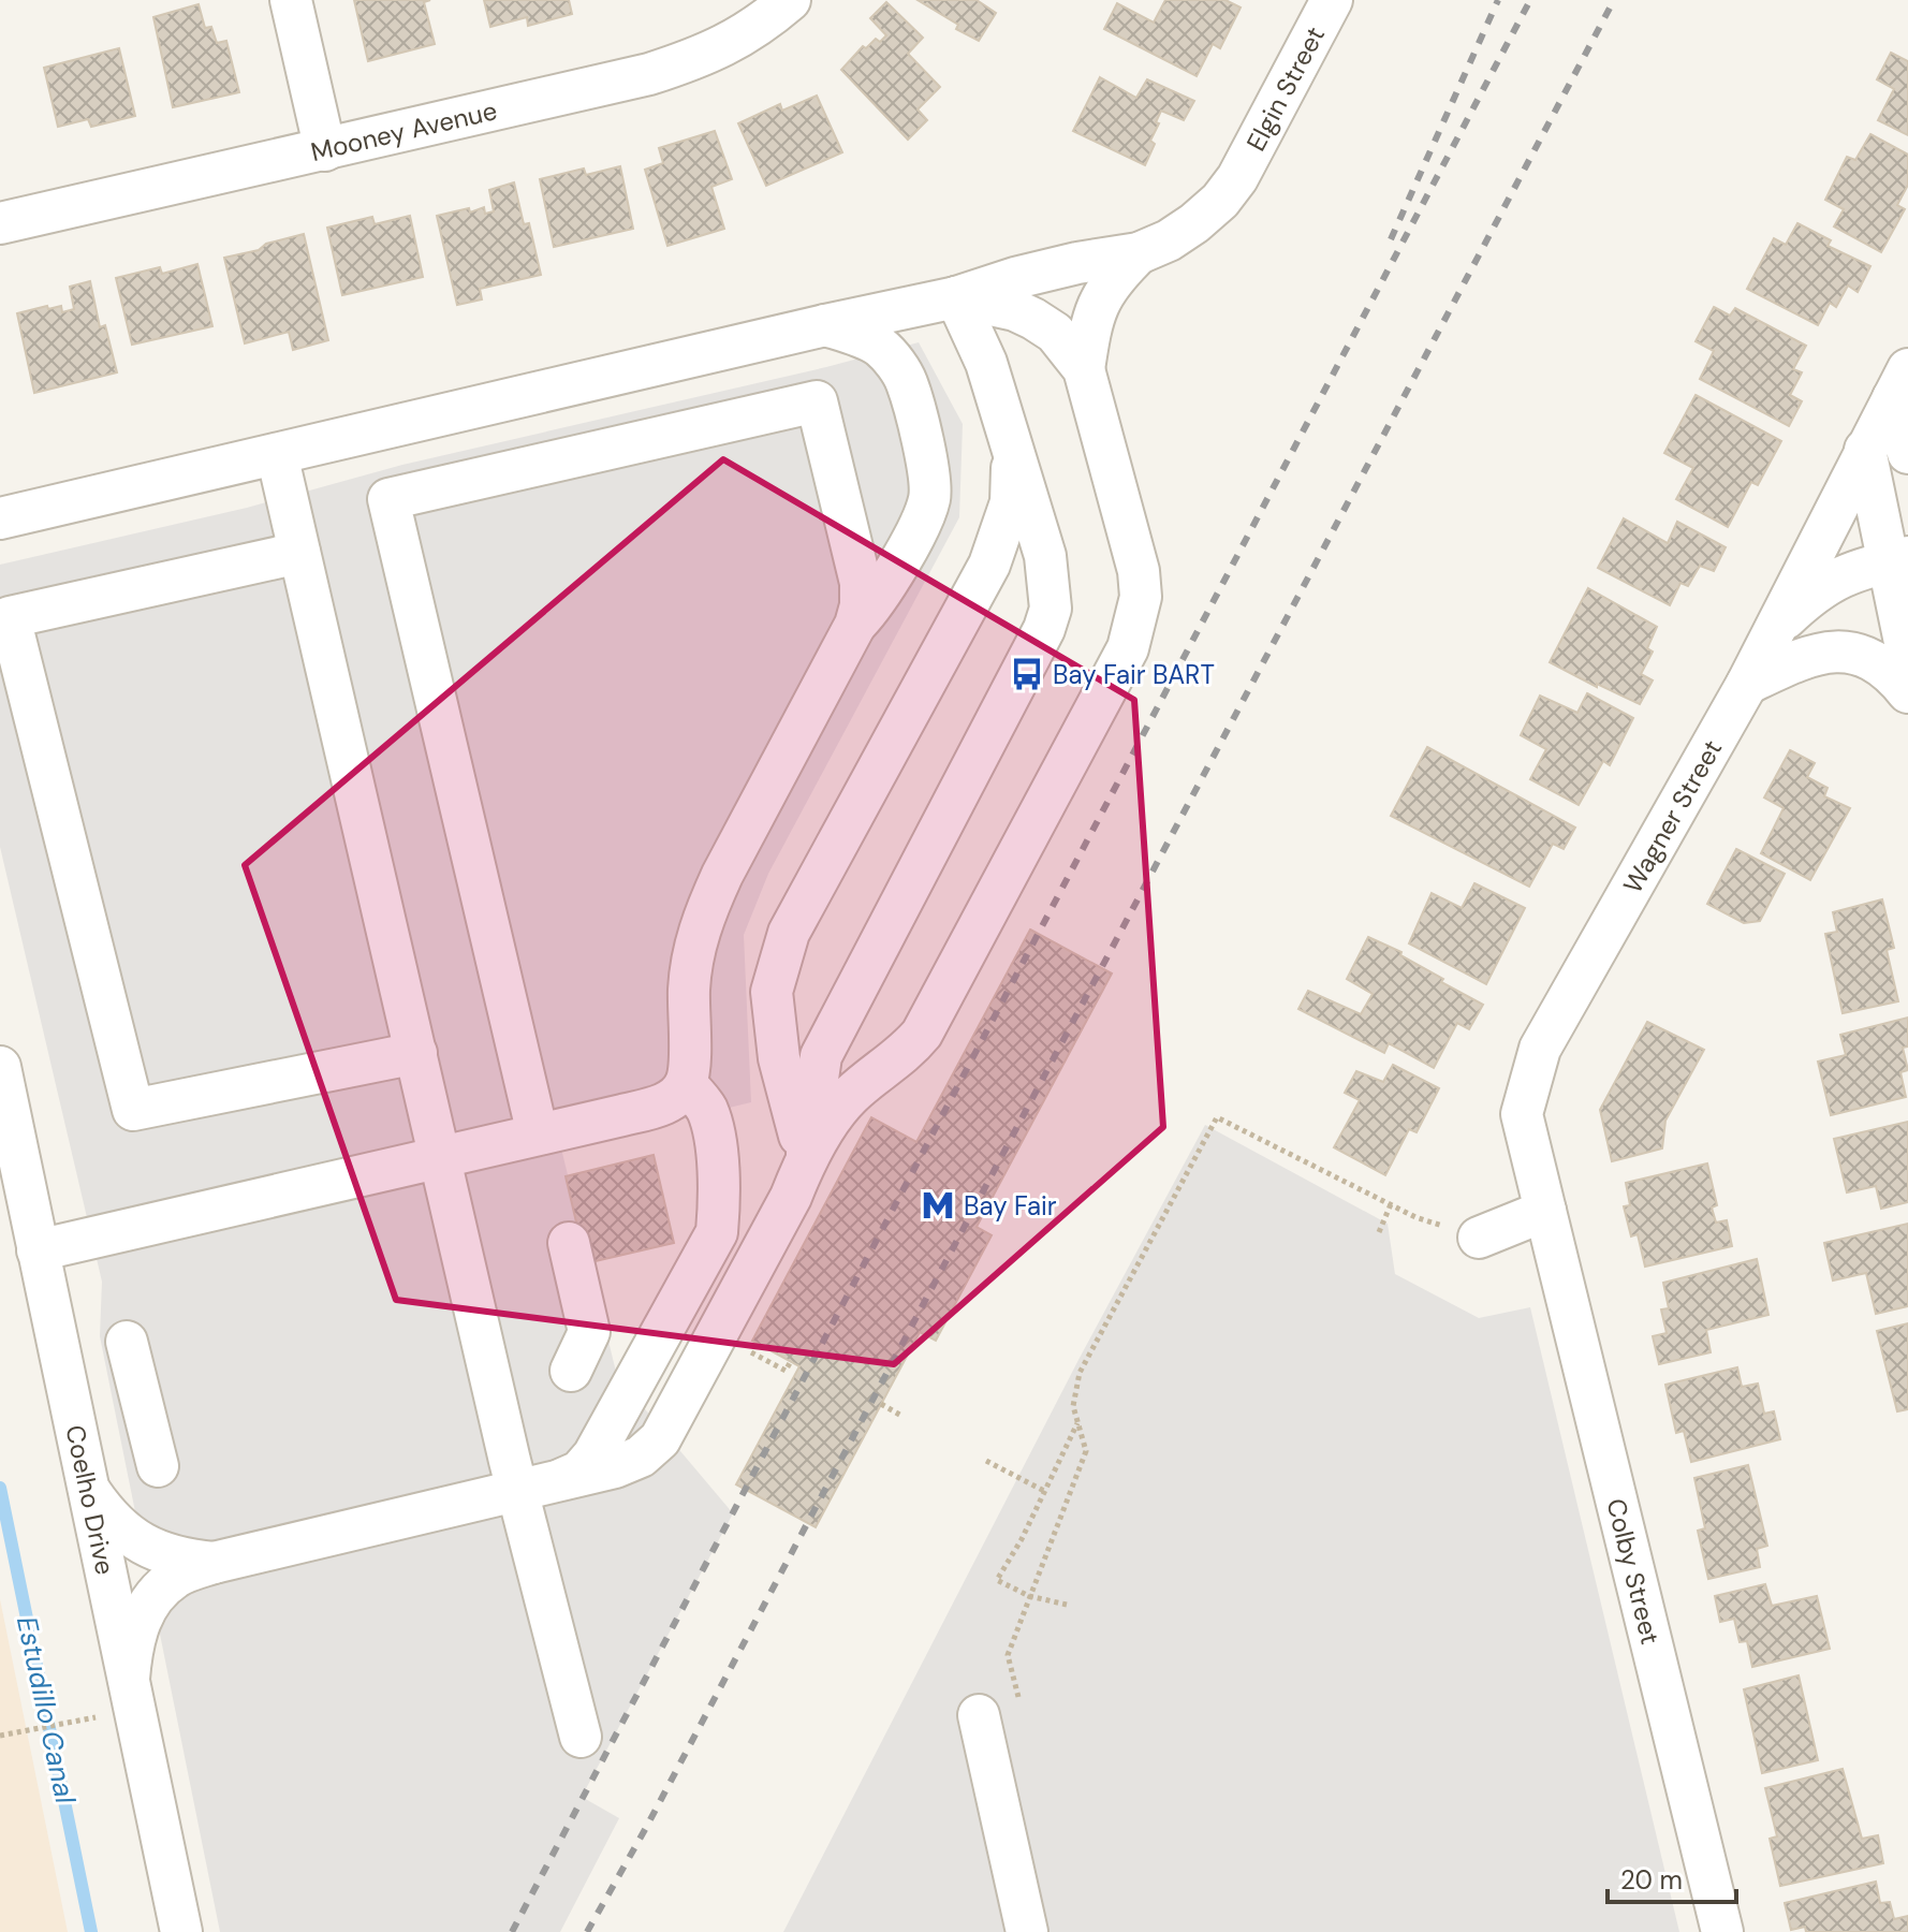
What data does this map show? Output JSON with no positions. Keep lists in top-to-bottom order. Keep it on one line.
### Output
{"streets":{"street":["Elgin Street","Mooney Avenue","Wagner Street","Coelho Drive","Colby Street"]},"crossings":[["Wagner Street","Colby Street"]],"water":["Estudillo Canal"],"places":{"bus stop":["Bay Fair BART"],"metro station":["Bay Fair"]},"scale_bar":"20 m"}
